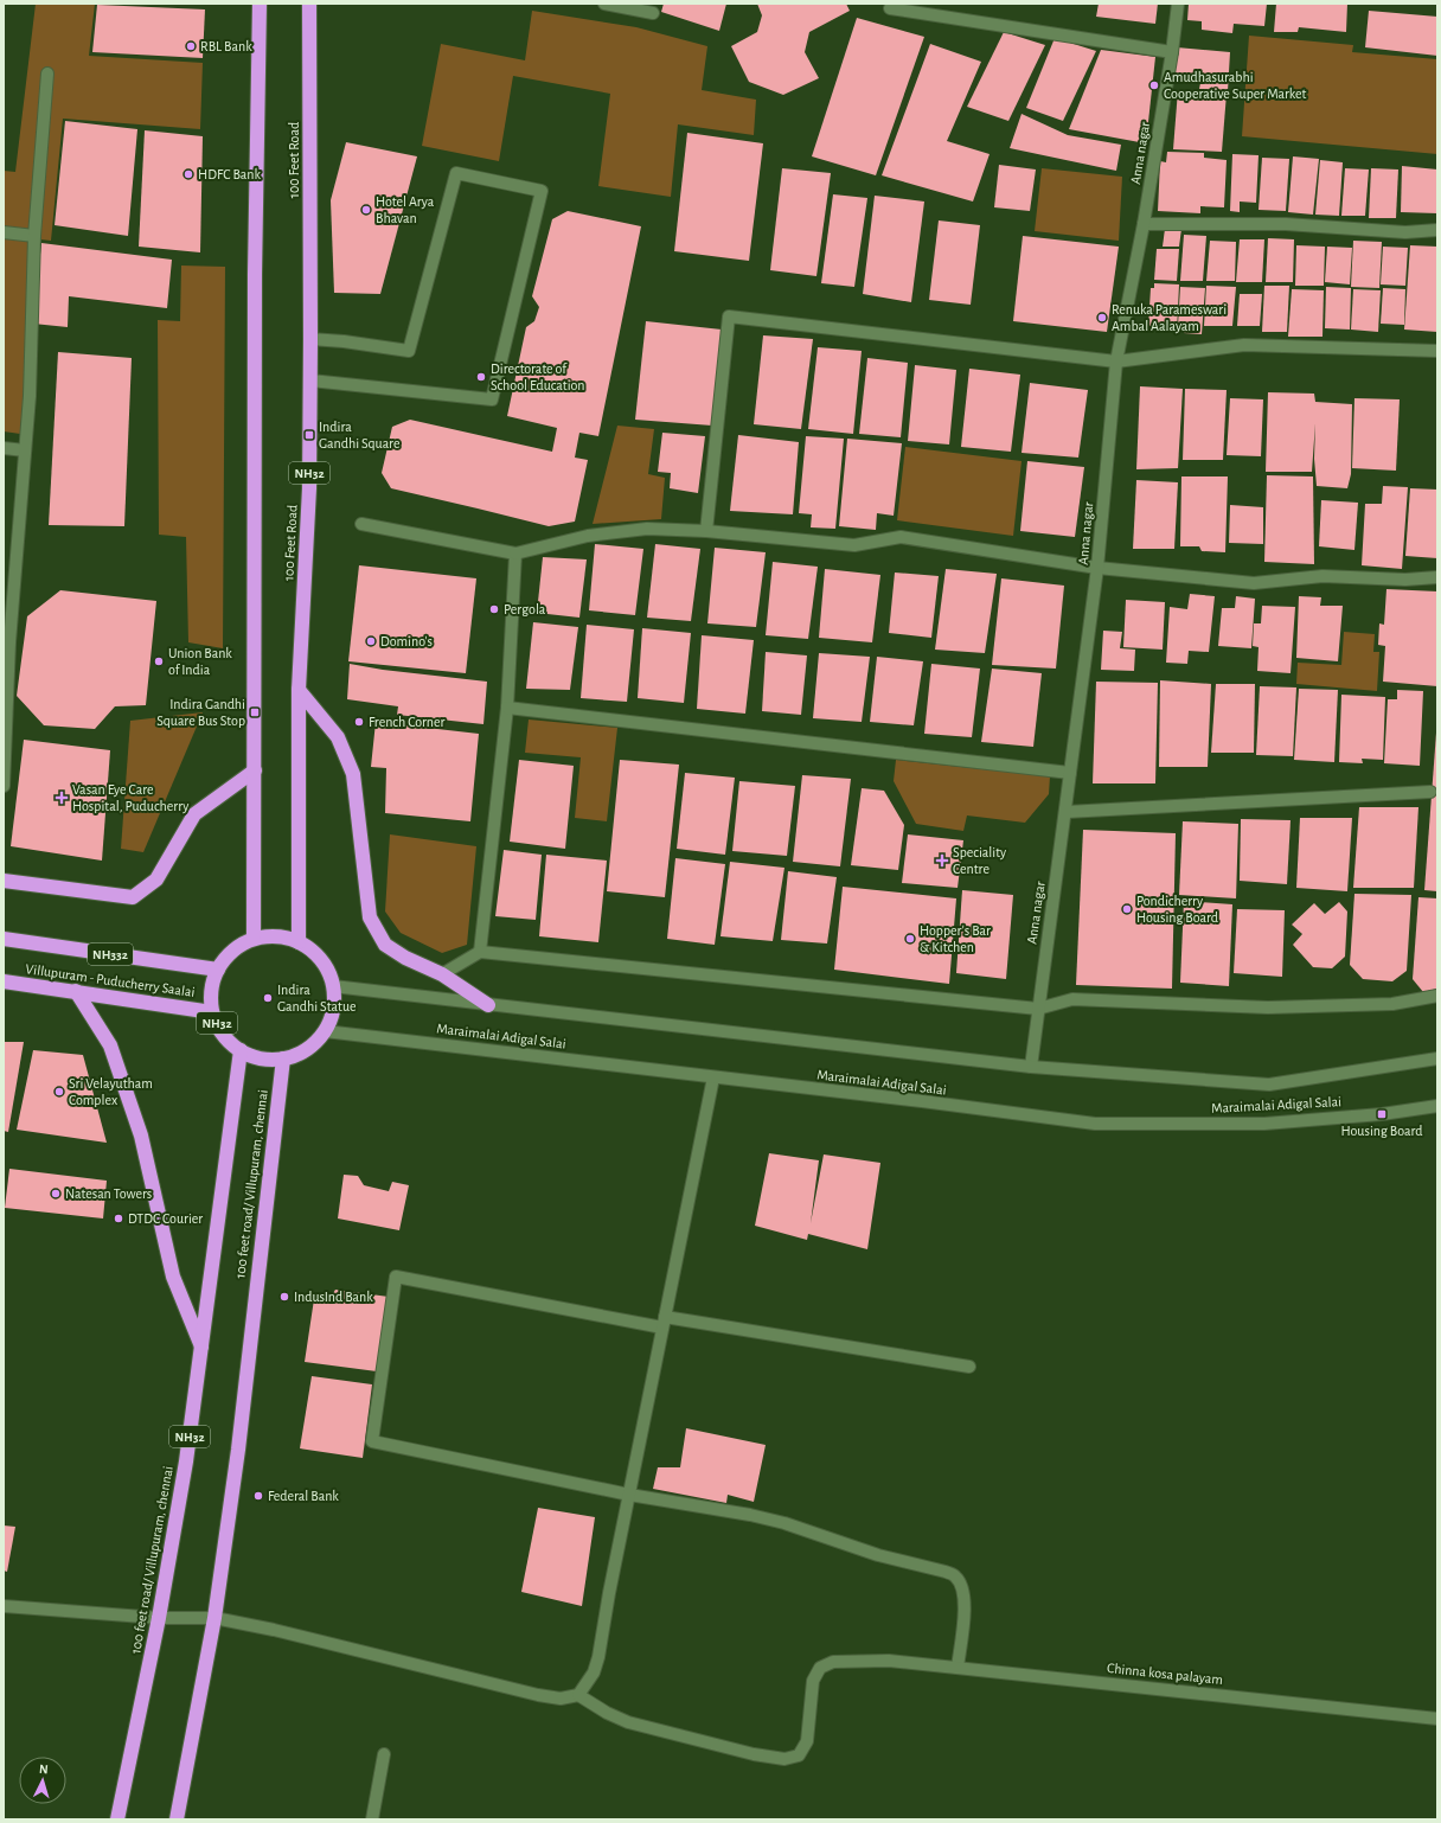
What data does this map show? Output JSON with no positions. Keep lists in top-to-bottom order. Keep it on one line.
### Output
{"streets":{"highway":["100 Feet Road","NH32","NH332","Villupuram - Puducherry Saalai","100 feet road/ Villupuram, chennai"],"street":["Anna nagar","Maraimalai Adigal Salai","Chinna kosa palayam"]},"crossings":[["Anna nagar","Maraimalai Adigal Salai"],["100 Feet Road","NH32"],["100 Feet Road","Villupuram - Puducherry Saalai"],["100 Feet Road","Maraimalai Adigal Salai"],["100 Feet Road","100 feet road/ Villupuram, chennai"],["NH32","Villupuram - Puducherry Saalai"],["NH32","Maraimalai Adigal Salai"],["NH32","100 feet road/ Villupuram, chennai"],["Villupuram - Puducherry Saalai","Maraimalai Adigal Salai"],["Villupuram - Puducherry Saalai","100 feet road/ Villupuram, chennai"],["Maraimalai Adigal Salai","100 feet road/ Villupuram, chennai"]],"places":{"other":["RBL Bank","Amudhasurabhi Cooperative Super Market","HDFC Bank","Hotel Arya Bhavan","Renuka Parameswari Ambal Aalayam","Directorate of School Education","Pergola","Domino's","Union Bank of India","French Corner","Pondicherry Housing Board","Hopper's Bar & Kitchen","Indira Gandhi Statue","Sri Velayutham Complex","Natesan Towers","DTDC Courier","IndusInd Bank","Federal Bank"],"transit":["Indira Gandhi Square","Indira Gandhi Square Bus Stop","Housing Board"],"health":["Vasan Eye Care Hospital, Puducherry","Speciality Centre"]},"north":"top"}
